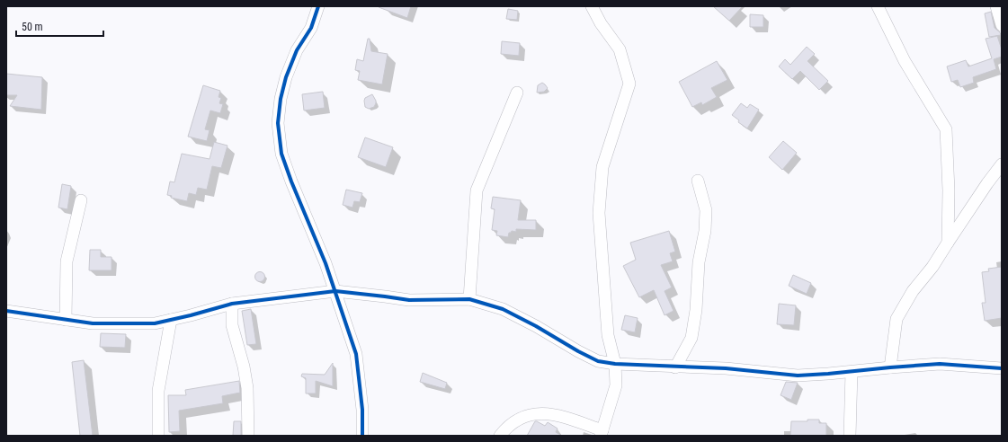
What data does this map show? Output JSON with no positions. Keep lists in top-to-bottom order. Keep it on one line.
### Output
{"scale_bar":"50 m"}
